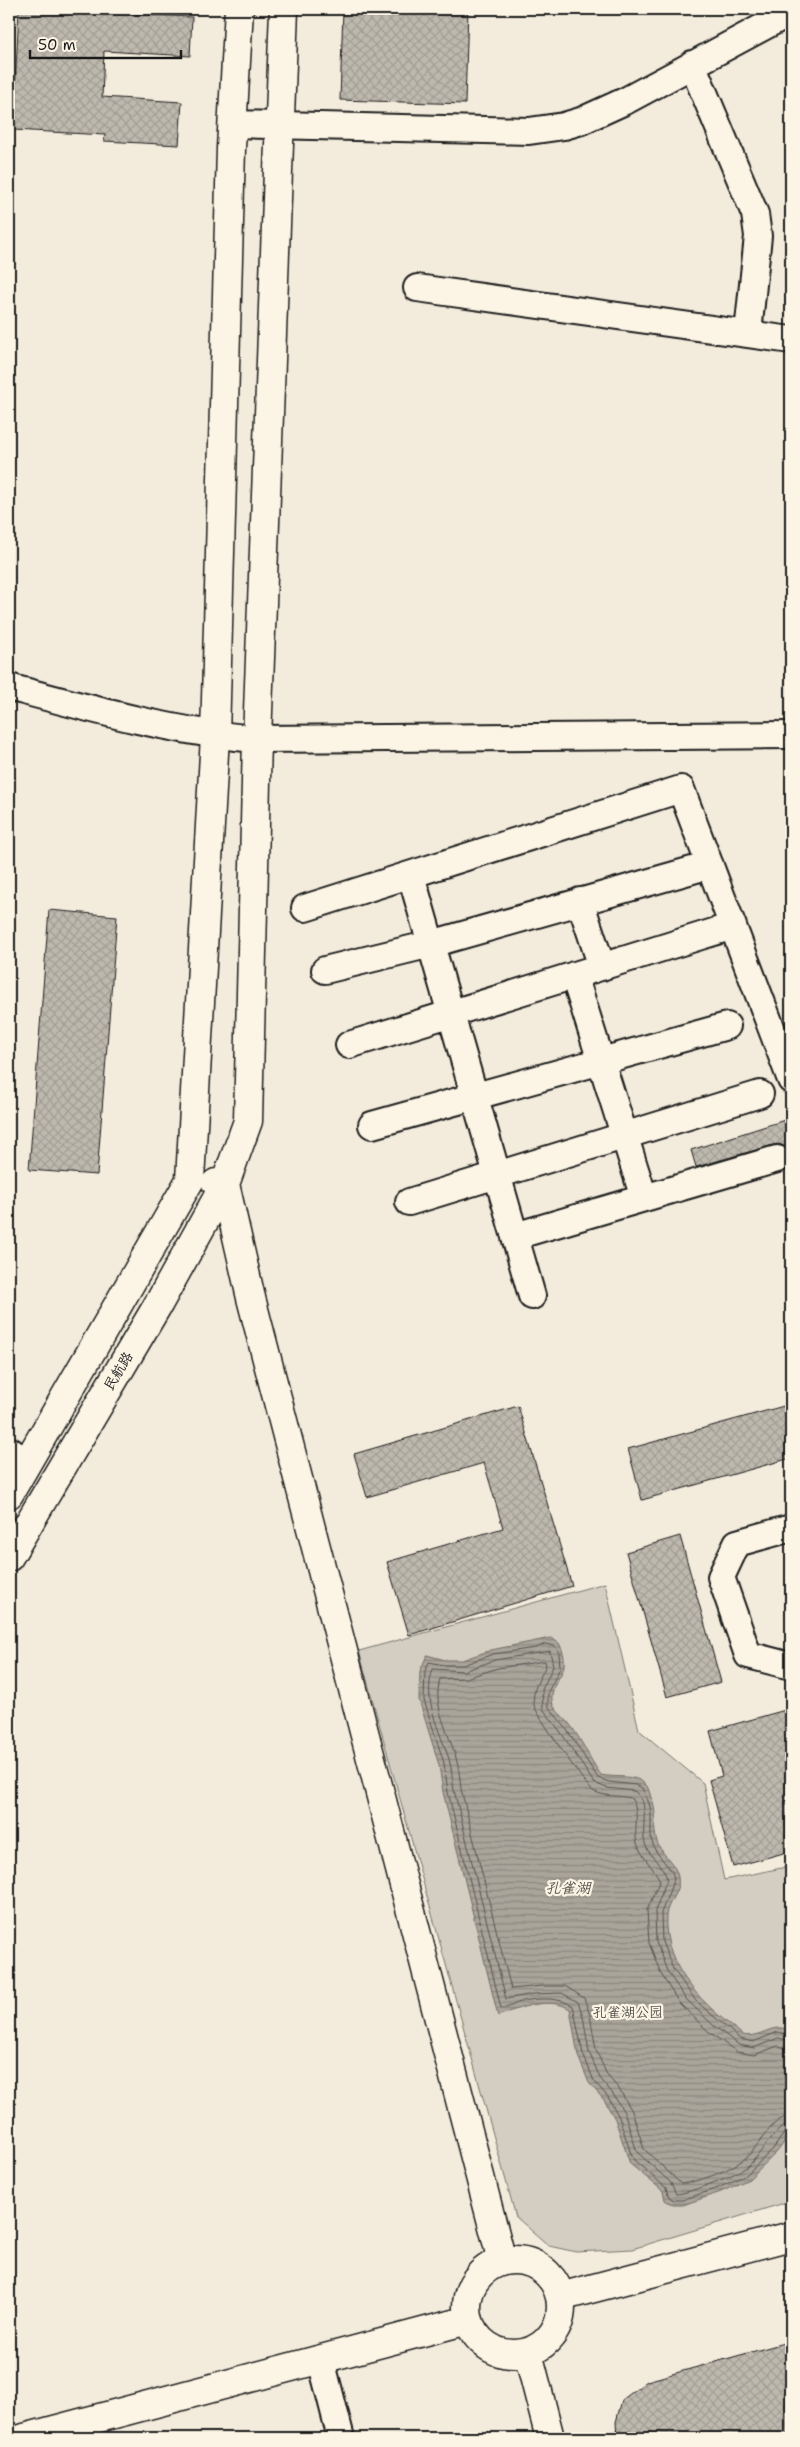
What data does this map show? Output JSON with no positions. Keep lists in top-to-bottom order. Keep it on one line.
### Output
{"streets":{"main road":["民航路"]},"water":["孔雀湖"],"parks":["孔雀湖公园"],"scale_bar":"50 m"}
